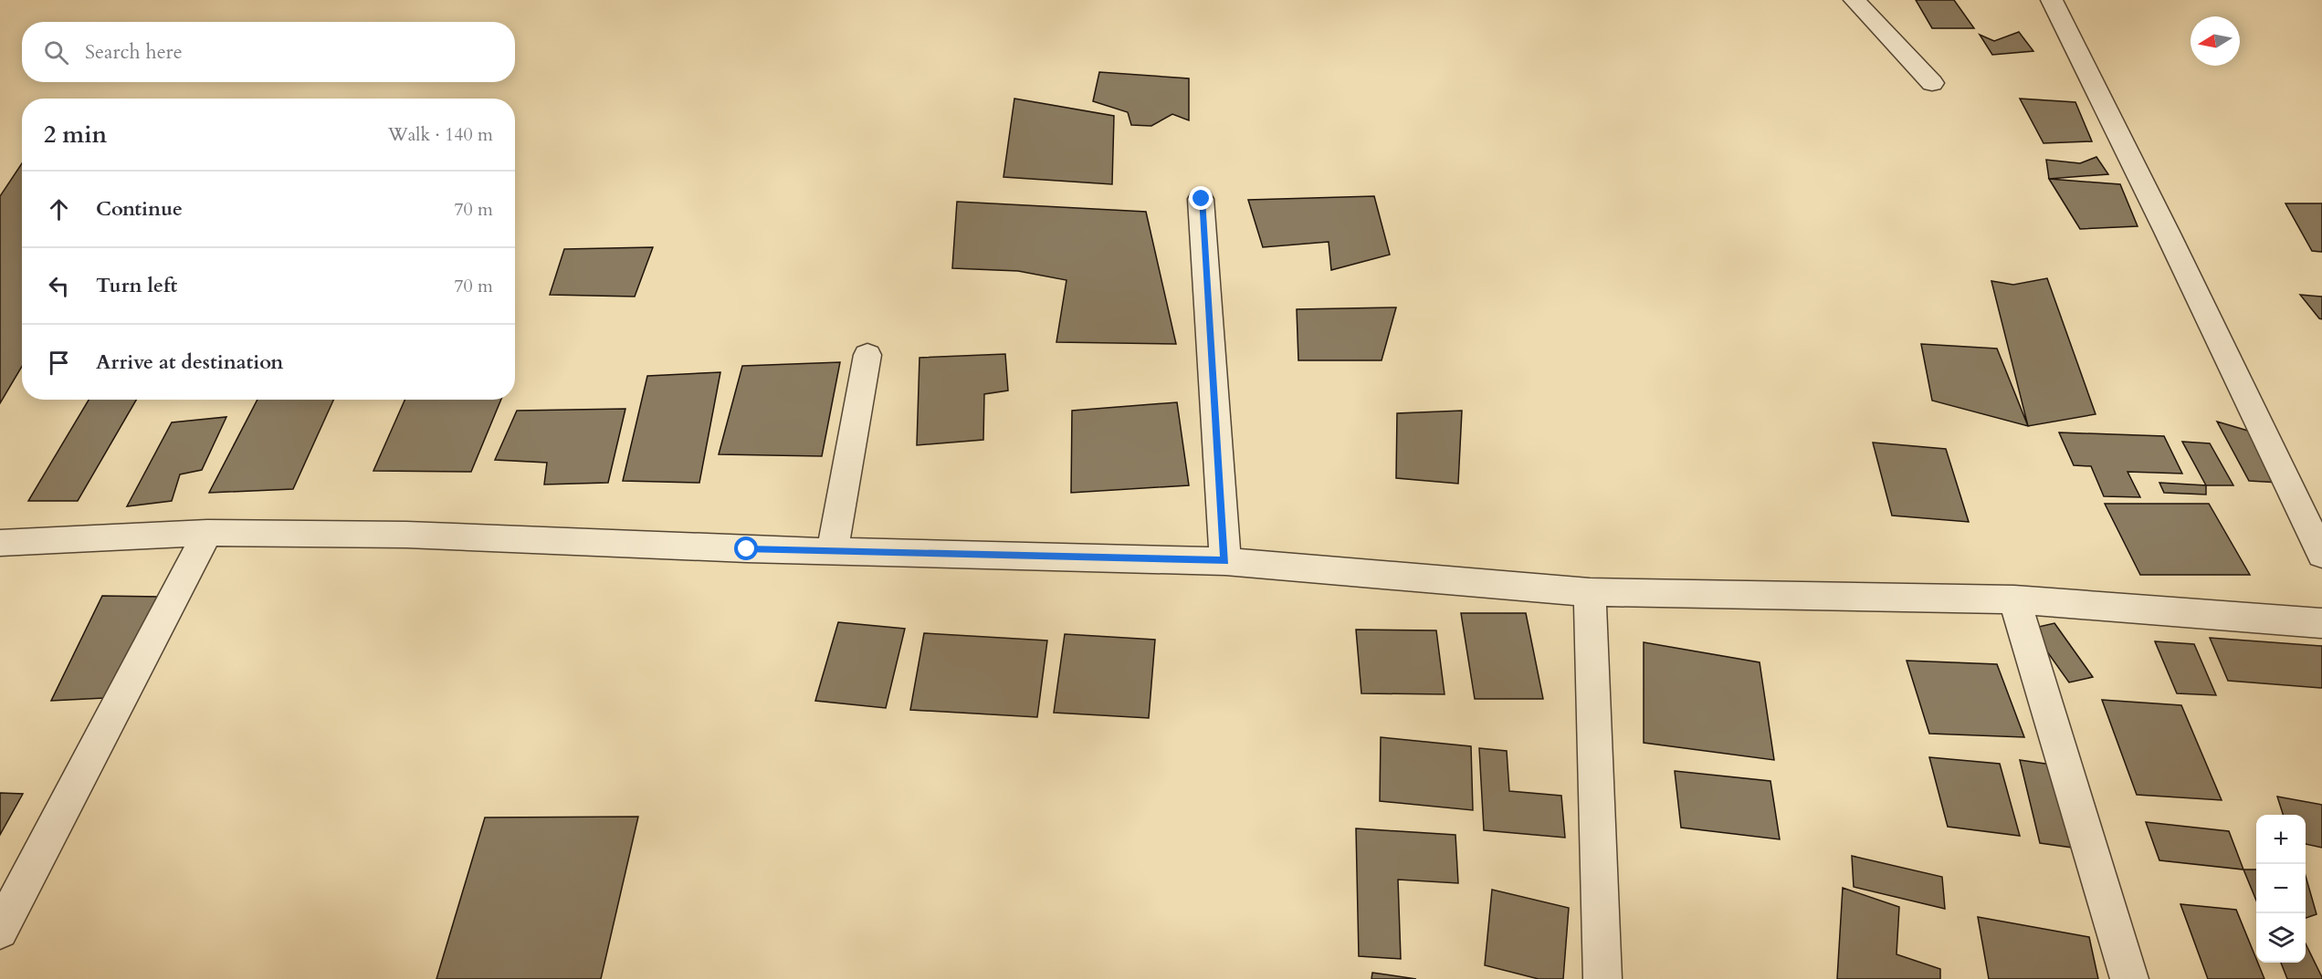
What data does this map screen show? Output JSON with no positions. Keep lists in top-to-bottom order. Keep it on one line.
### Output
{"north":"left","page":{"search":"Search here","heading":["2 min","Walk · 140 m"],"list":[["Continue","70 m"],["Turn left","70 m"],"Arrive at destination"],"map_buttons":["+","−"]}}
